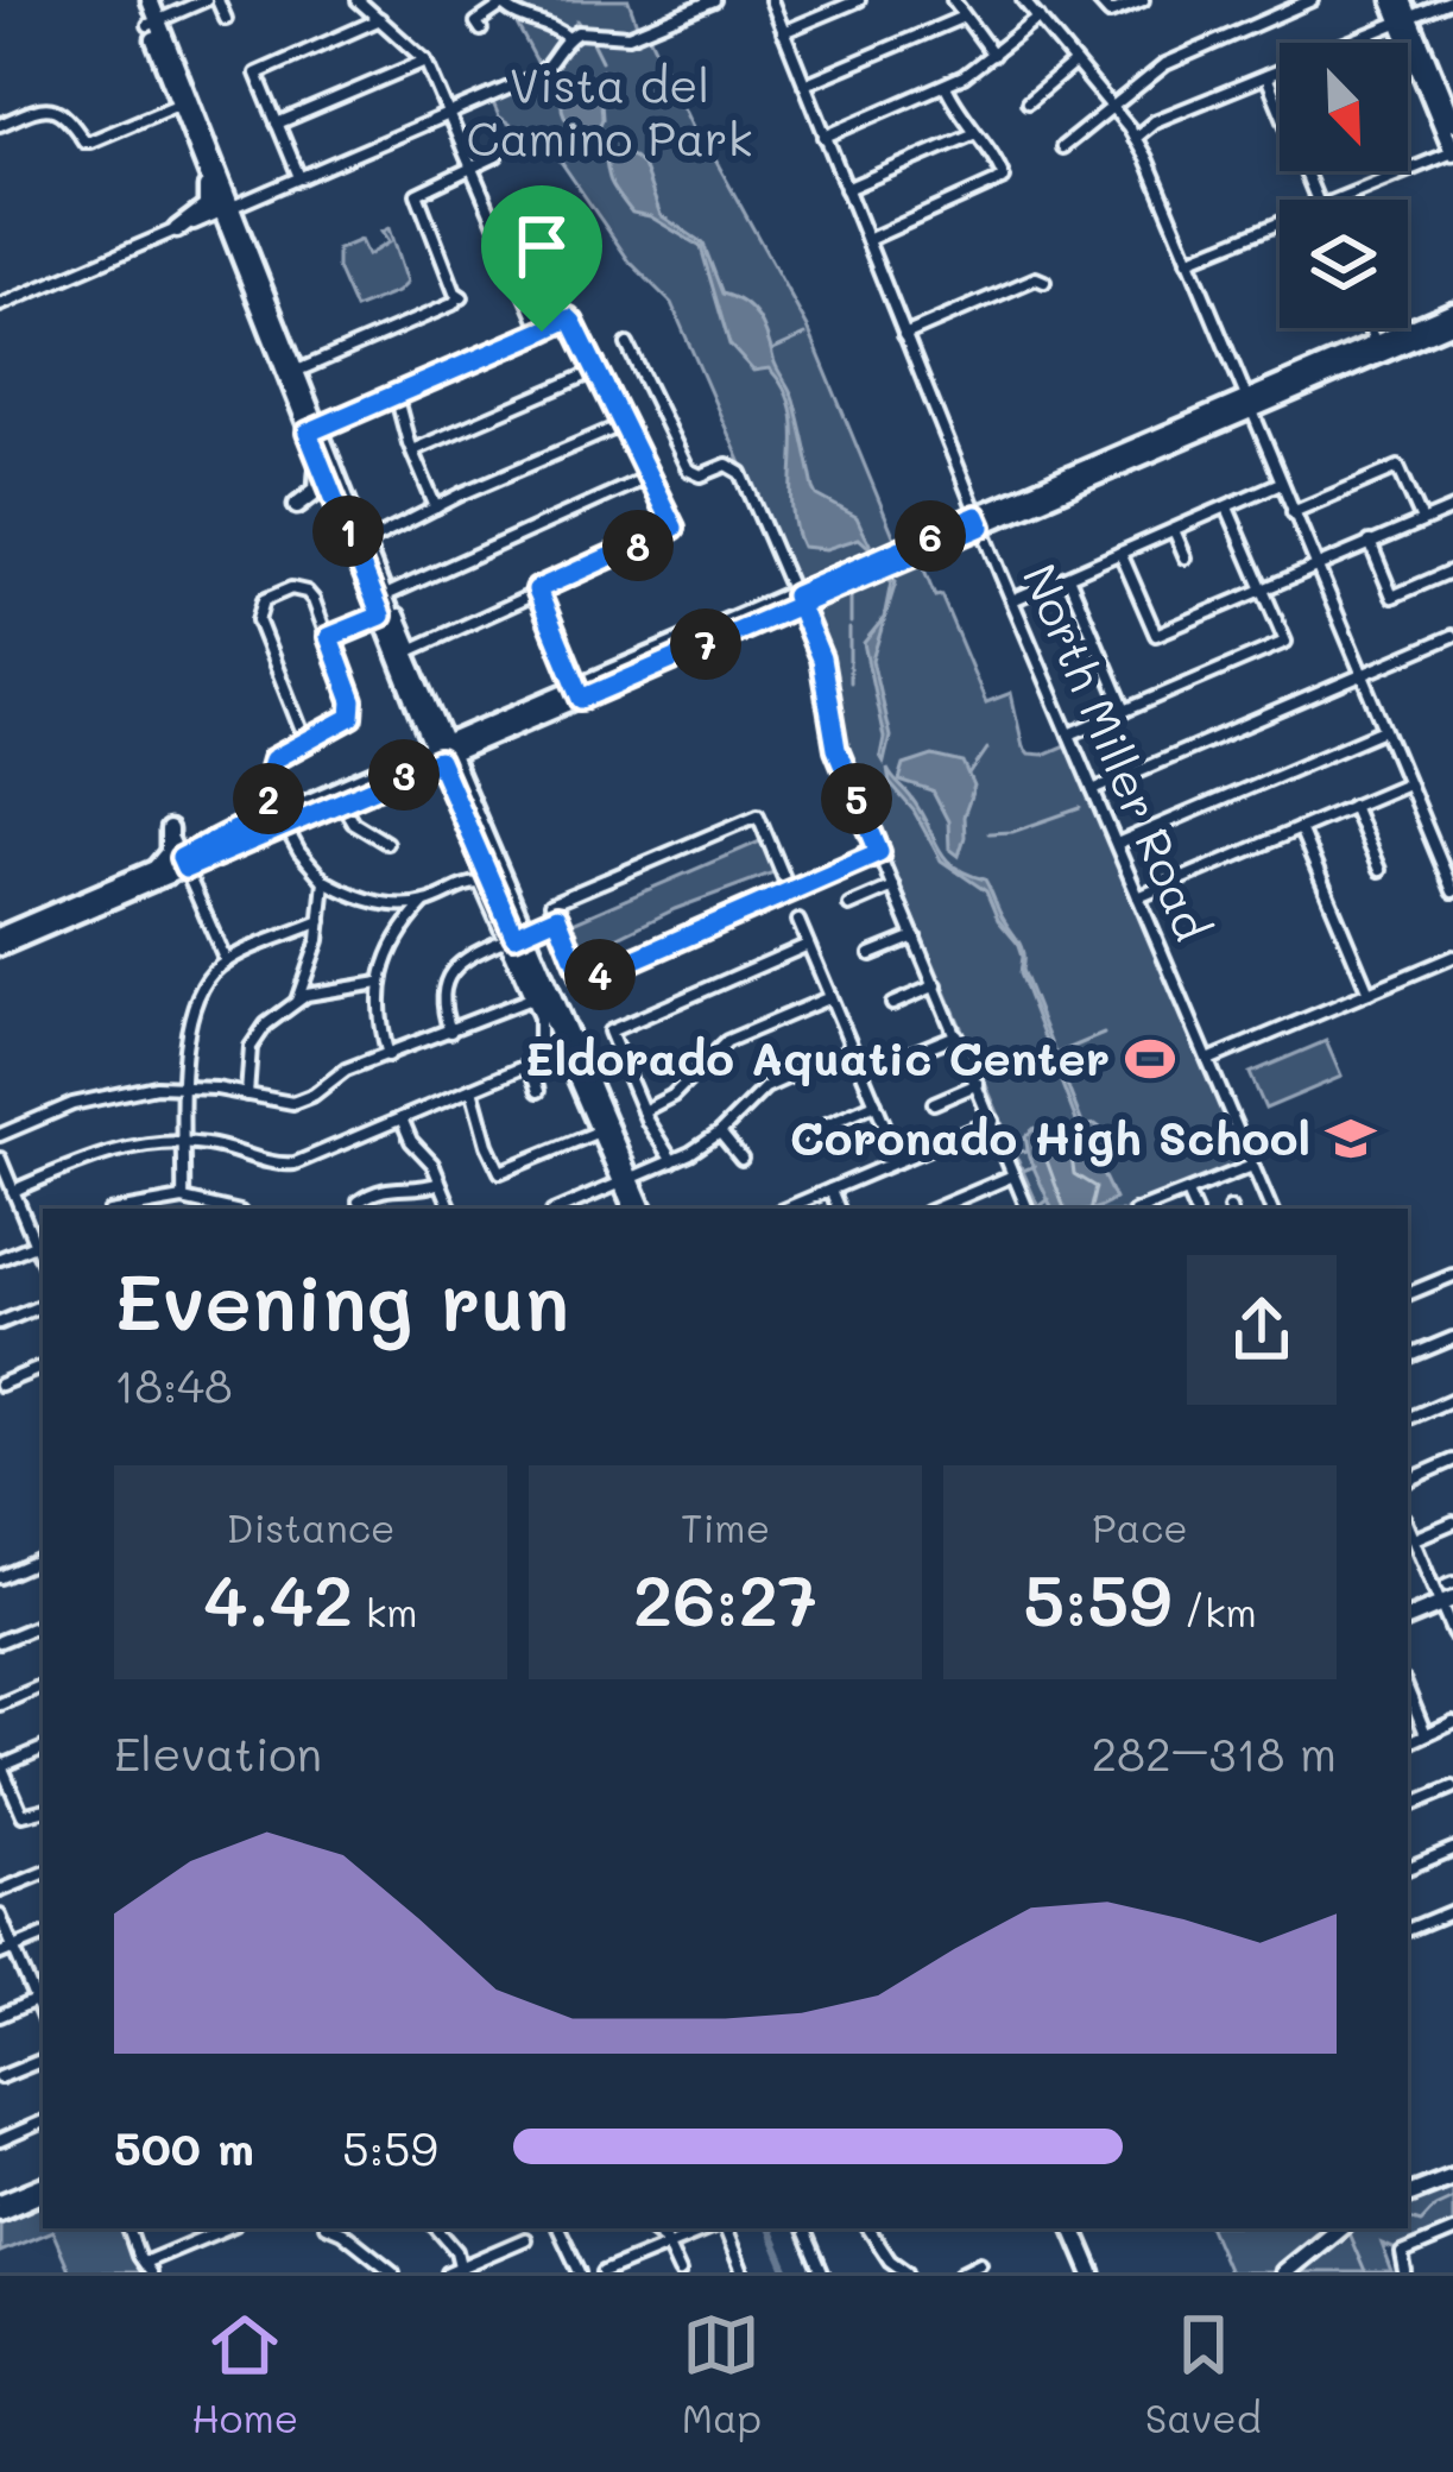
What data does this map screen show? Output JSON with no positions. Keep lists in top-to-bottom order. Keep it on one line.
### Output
{"streets":{"street":["North Miller Road"]},"parks":["Vista del Camino Park"],"places":{"sports":["Eldorado Aquatic Center"],"school or university":["Coronado High School"]},"north":"bottom right","page":{"pins":["1","6","8","7","3","2","5","4"],"heading":["Evening run","18:48"],"stats":[["Distance","4.42 km"],["Time","26:27"],["Pace","5:59 /km"]],"chart":["Elevation","282–318 m"],"list":[{"name":"500 m","note":"5:59"}],"tabs":["Home","Map","Saved"]}}
